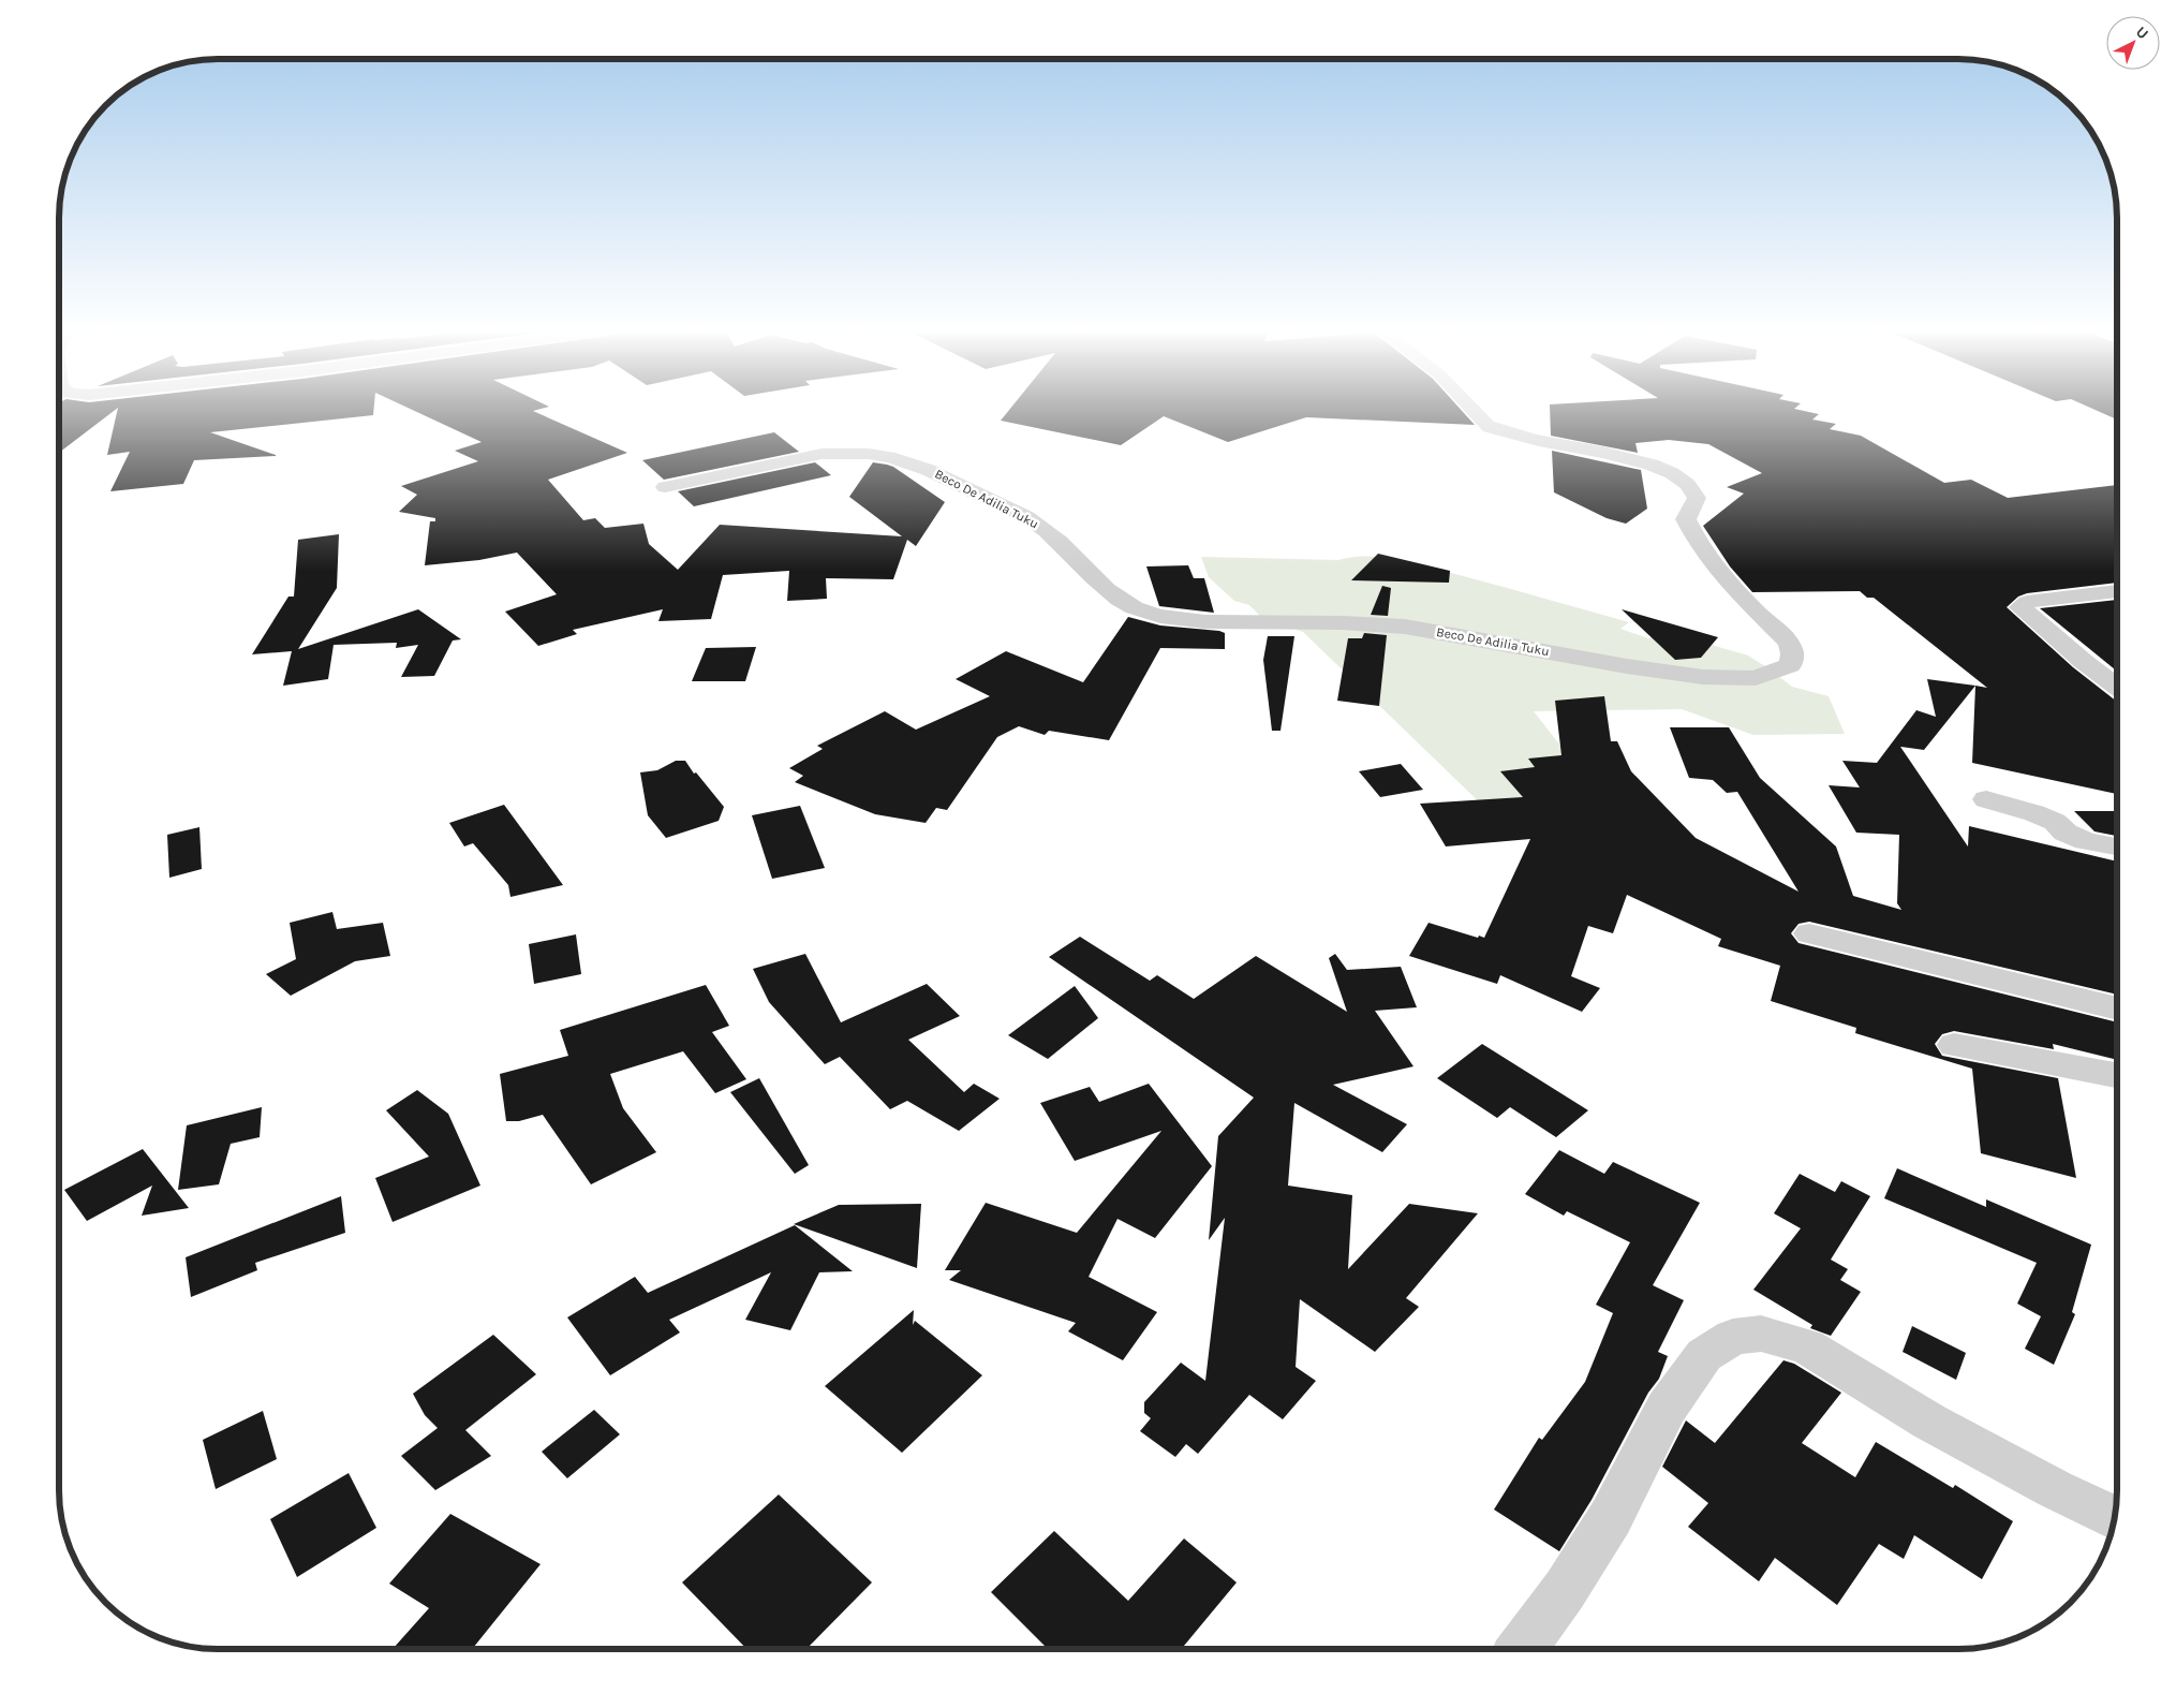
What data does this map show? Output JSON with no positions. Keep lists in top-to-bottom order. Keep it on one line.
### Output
{"streets":{"street":["Beco De Adilia Tuku"]},"north":"top right"}
